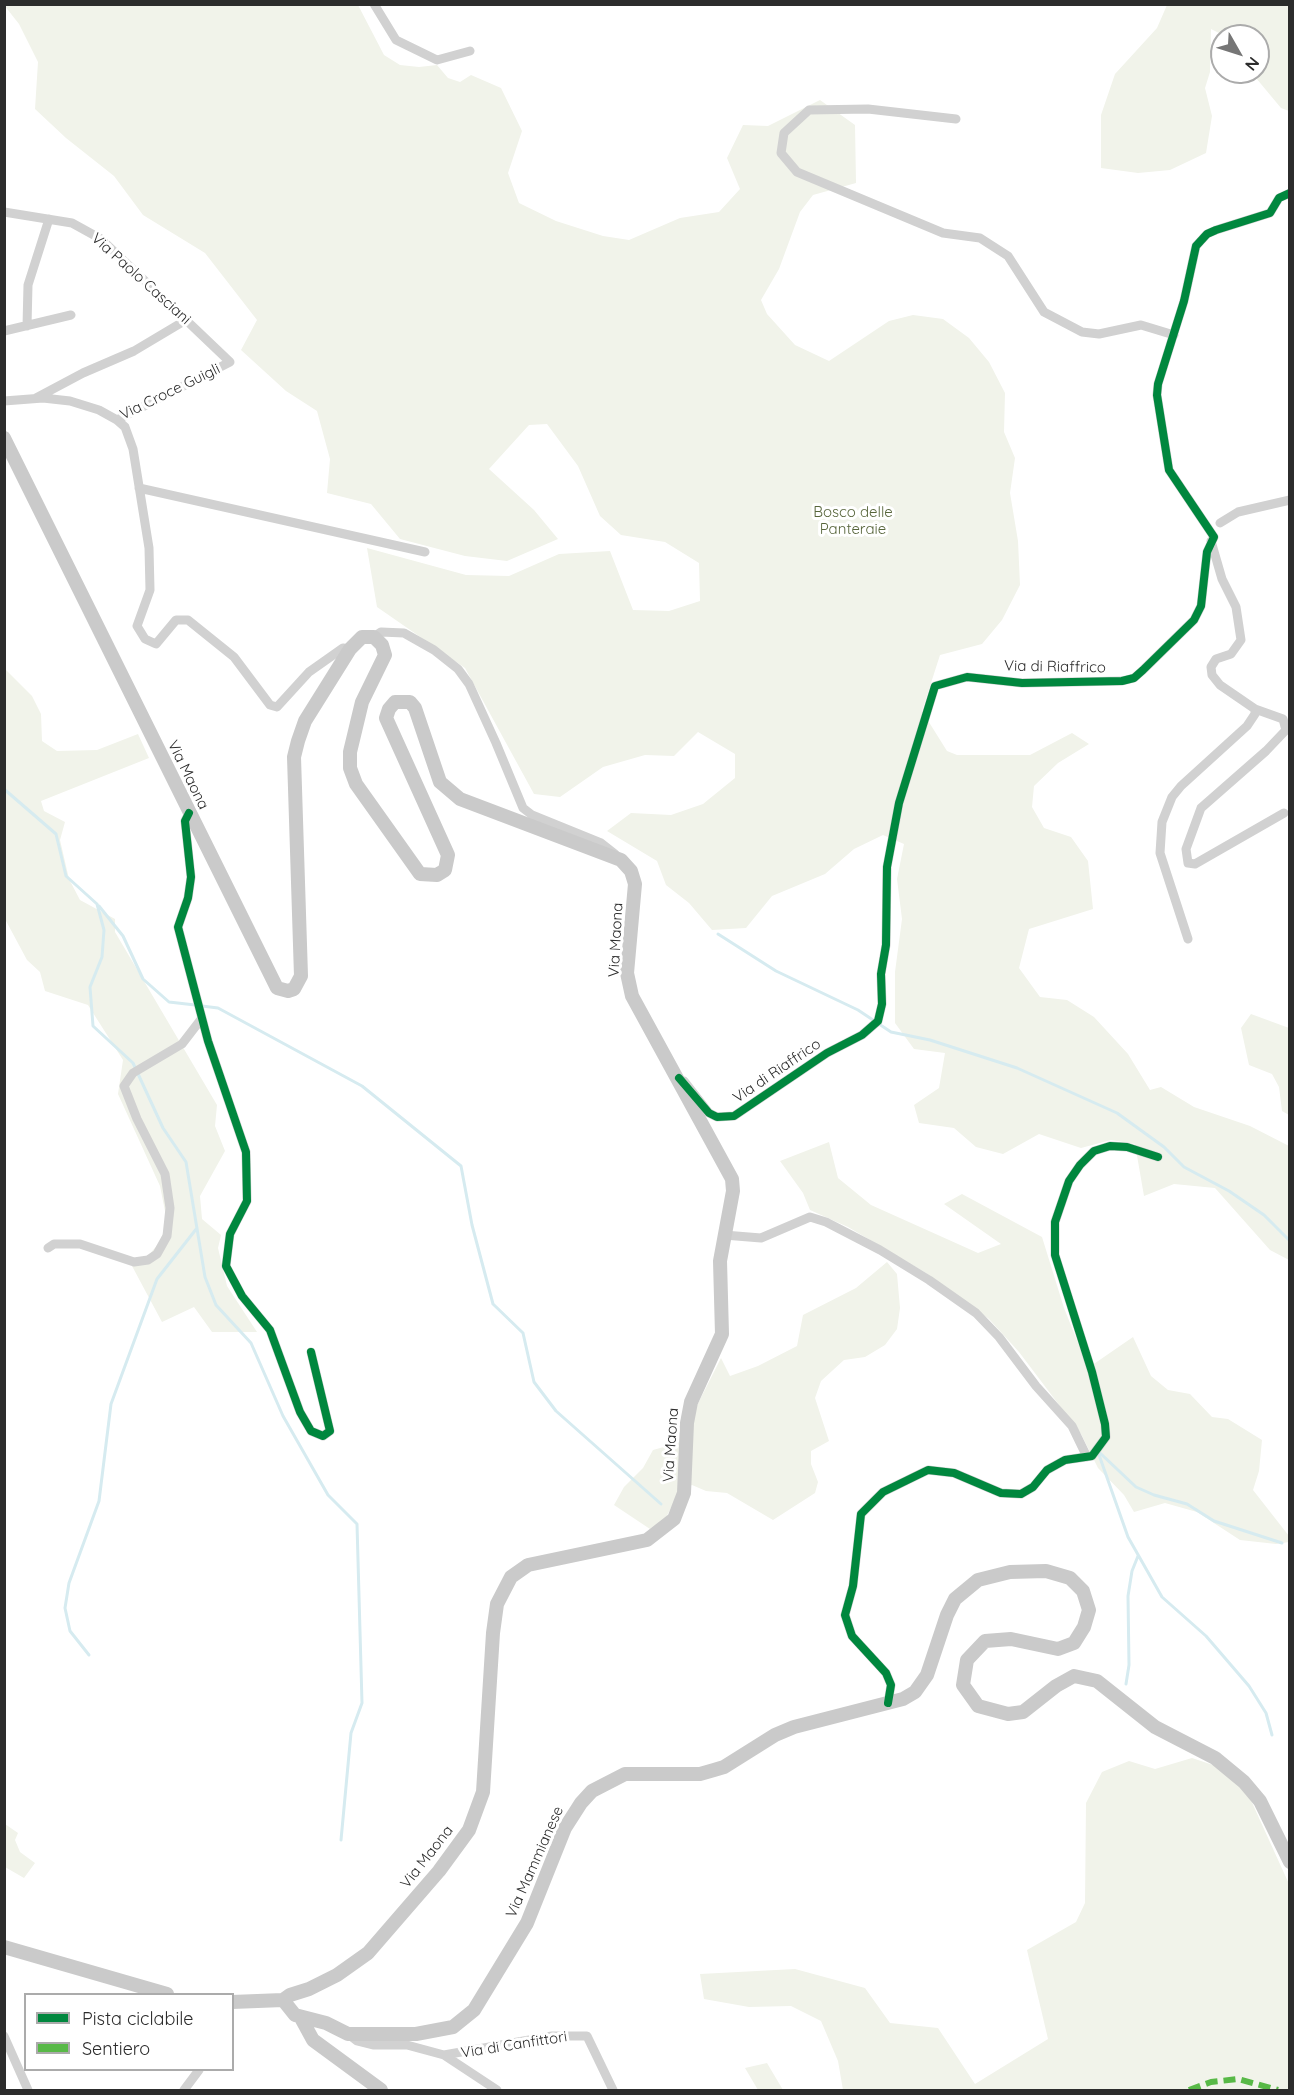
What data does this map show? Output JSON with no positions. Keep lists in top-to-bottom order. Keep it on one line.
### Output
{"streets":{"main road":["Via Maona","Via Mammianese"],"street":["Via Paolo Casciani","Via Croce Guigli","Via di Riaffrico","Via di Canfittori"]},"crossings":[["Via Paolo Casciani","Via Croce Guigli"],["Via di Riaffrico","Via Maona"],["Via Mammianese","Via di Canfittori"]],"parks":["Bosco delle Panteraie"],"legend":["Pista ciclabile","Sentiero"],"north":"bottom right"}
